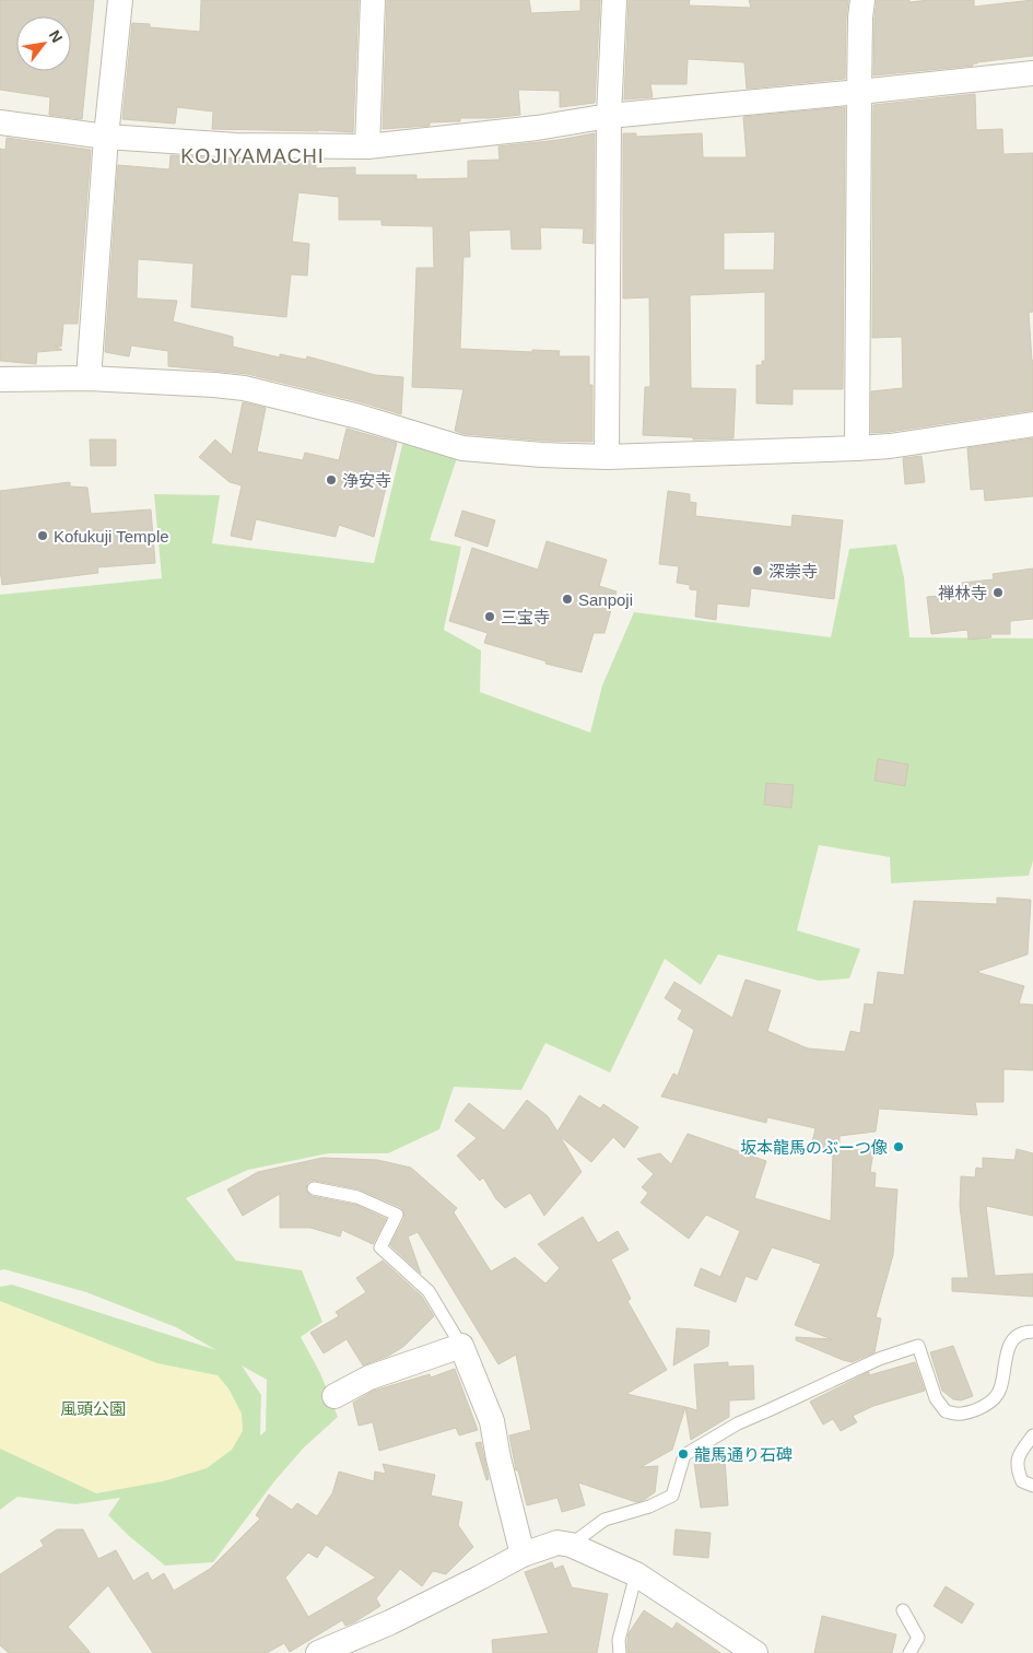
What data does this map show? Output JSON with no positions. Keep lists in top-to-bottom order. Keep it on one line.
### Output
{"districts":["KOJIYAMACHI"],"parks":["風頭公園"],"places":["浄安寺","Kofukuji Temple","深崇寺","禅林寺","Sanpoji","三宝寺","坂本龍馬のぶーつ像","龍馬通り石碑"],"north":"top right"}
